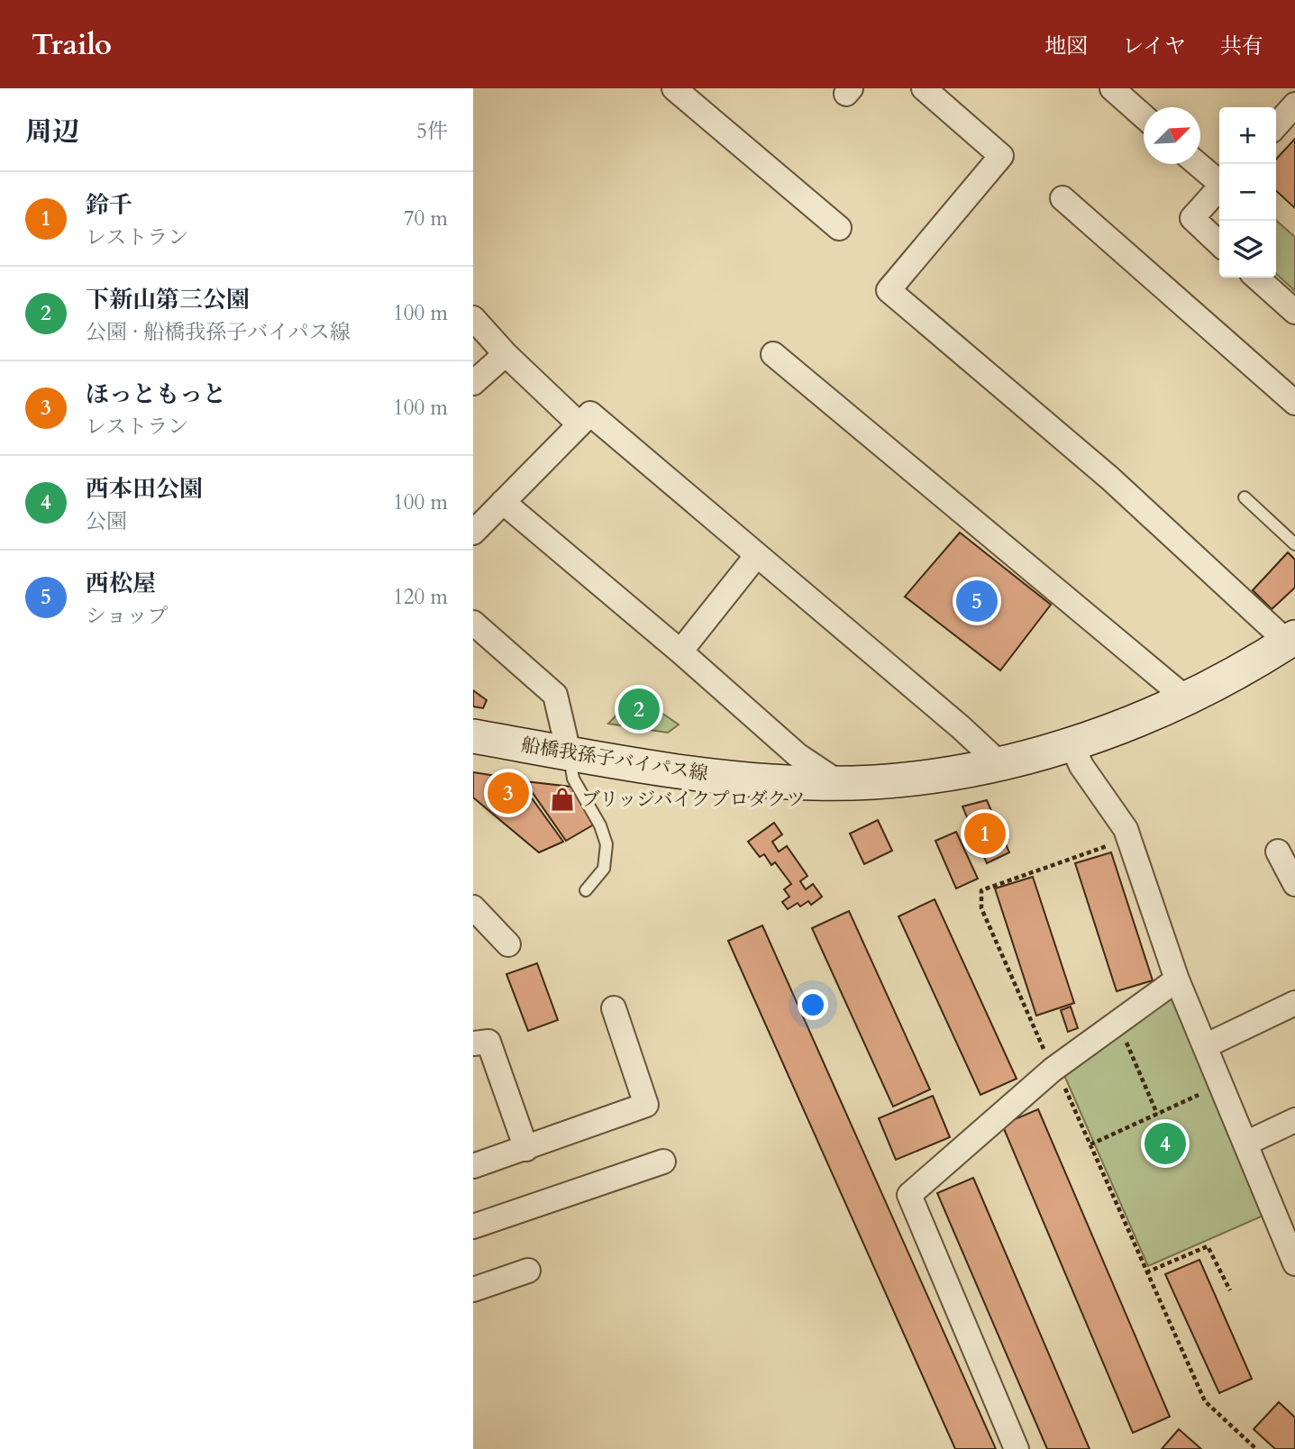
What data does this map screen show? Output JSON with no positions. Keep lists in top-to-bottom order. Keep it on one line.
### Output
{"streets":{"street":["船橋我孫子バイパス線"]},"places":{"shop":["ブリッジバイクプロダクツ"]},"north":"top right","page":{"header":"Trailo","nav":["地図","レイヤ","共有"],"heading":["周辺","5件"],"map_buttons":["+","−"],"list":[{"mark":"1","name":"鈴千","note":"レストラン","value":"70 m"},{"mark":"2","name":"下新山第三公園","note":"公園 · 船橋我孫子バイパス線","value":"100 m"},{"mark":"3","name":"ほっともっと","note":"レストラン","value":"100 m"},{"mark":"4","name":"西本田公園","note":"公園","value":"100 m"},{"mark":"5","name":"西松屋","note":"ショップ","value":"120 m"}],"pins":["5","2","3","1","4"]}}
